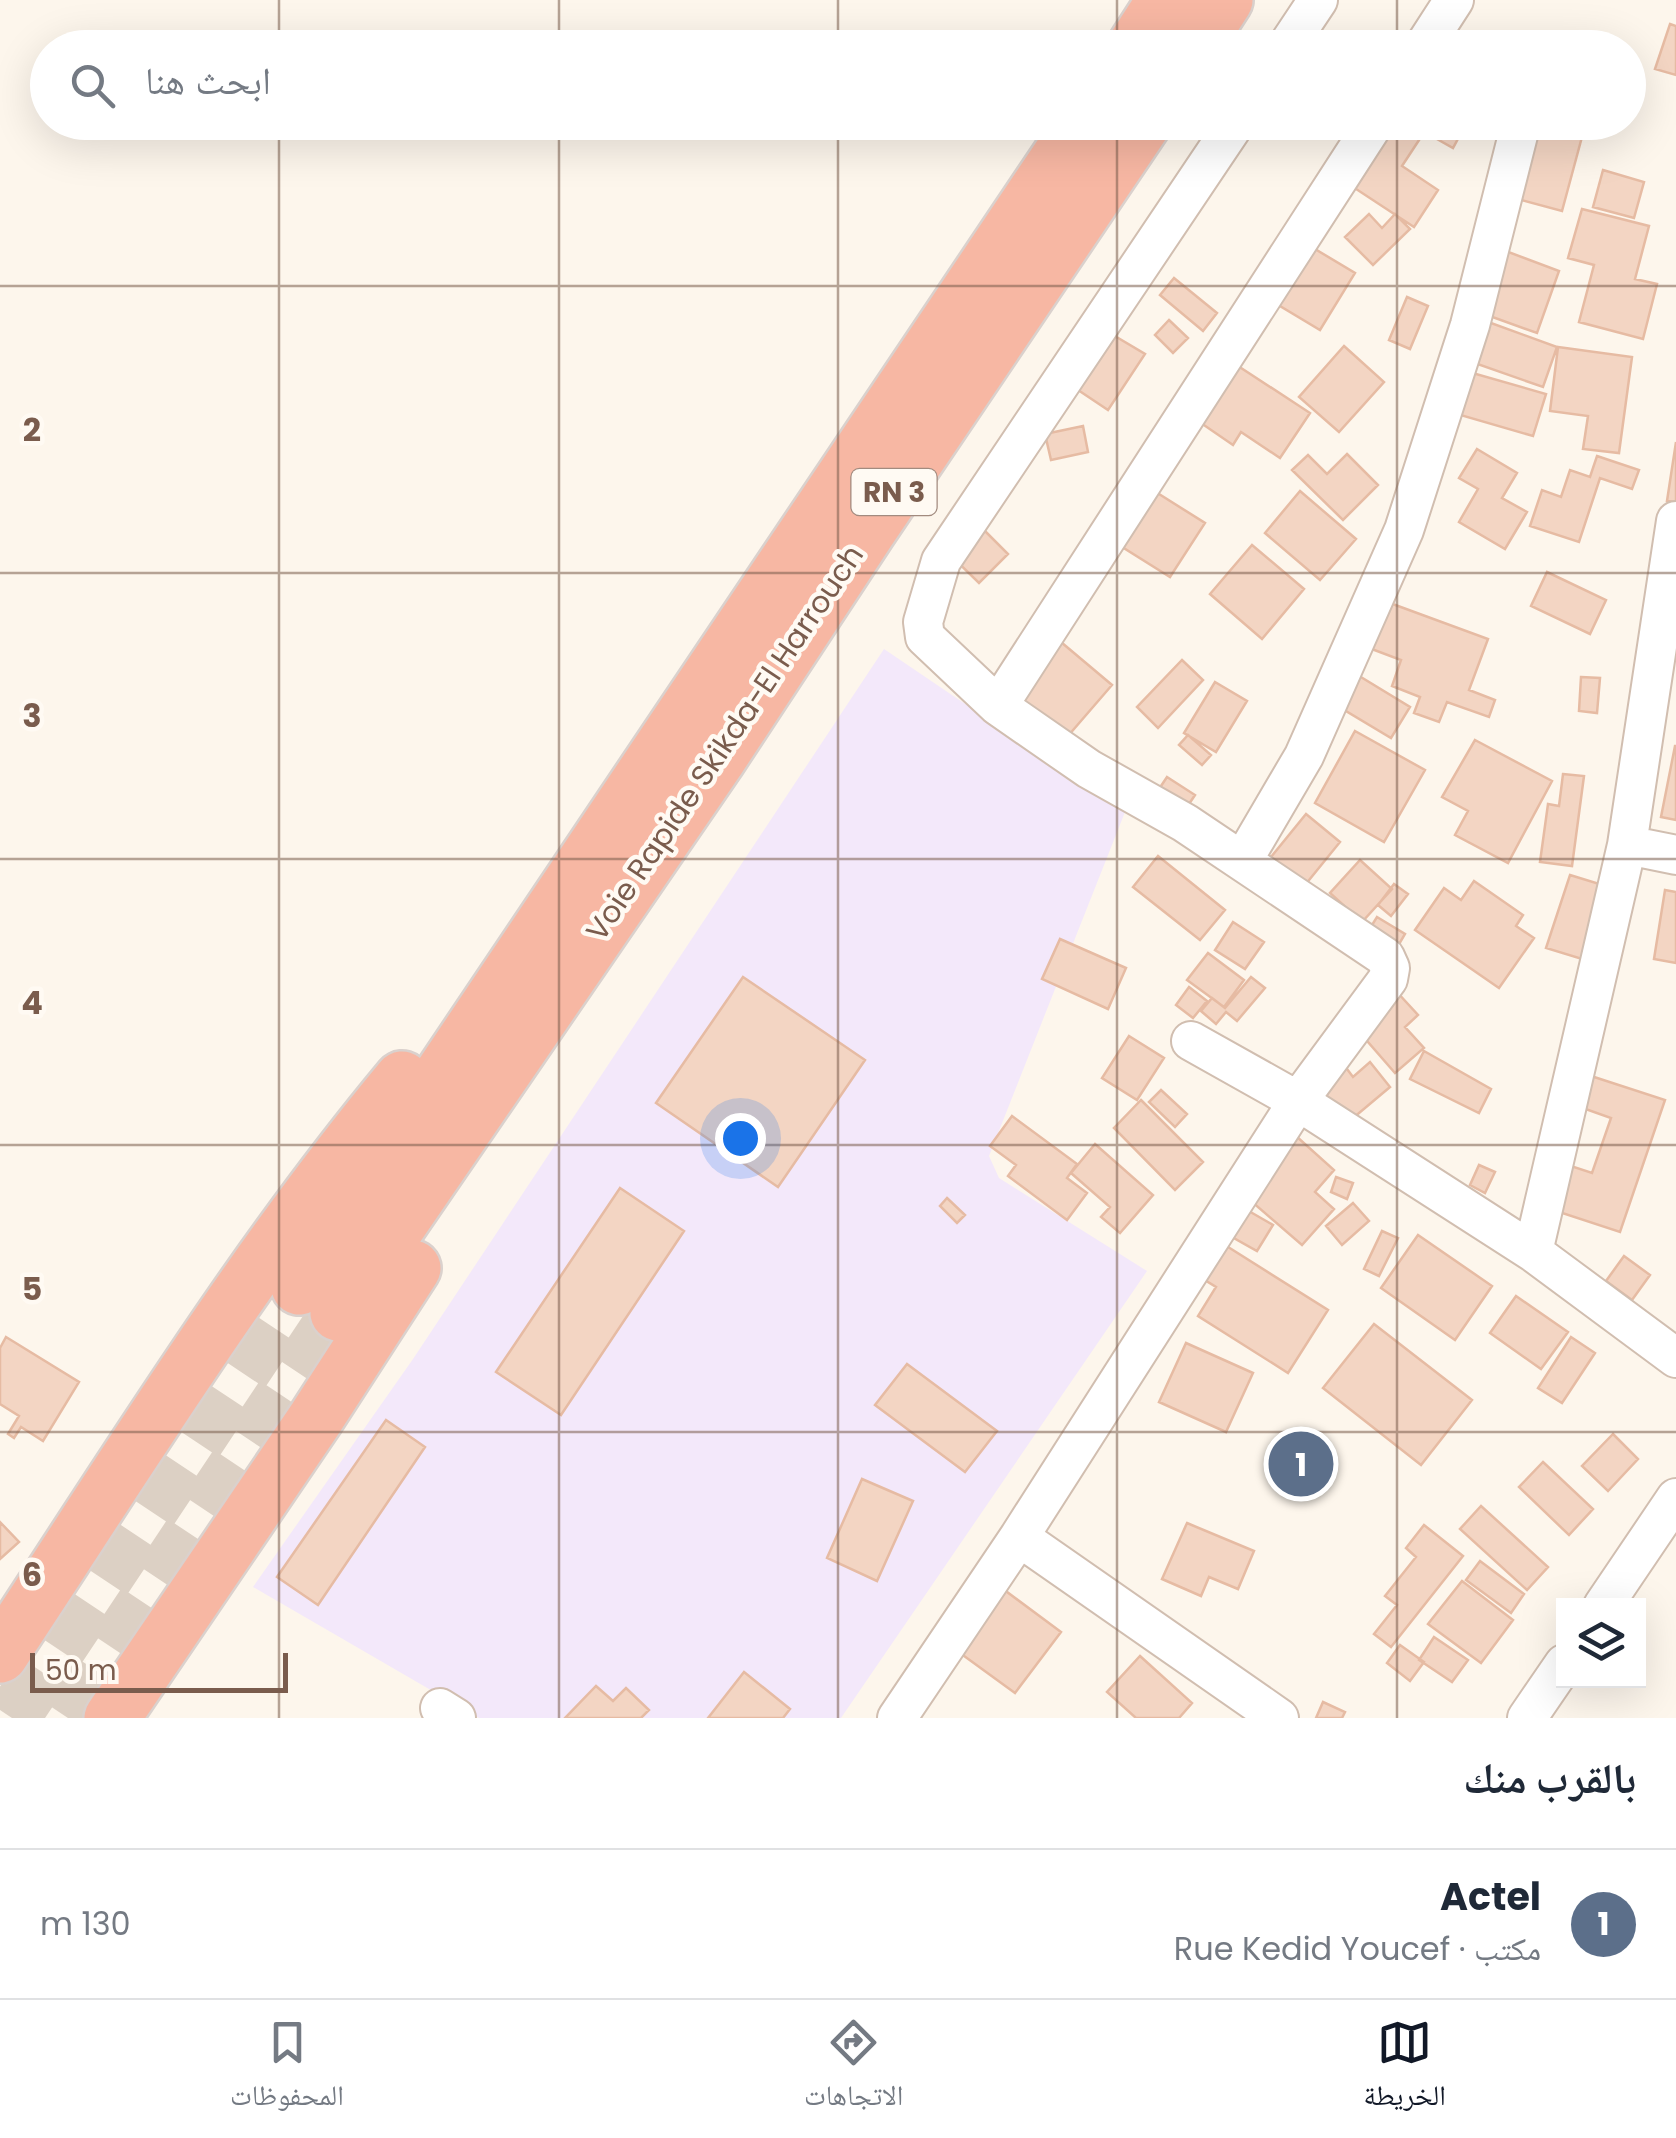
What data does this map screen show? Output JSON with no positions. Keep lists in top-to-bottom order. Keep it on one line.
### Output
{"streets":{"highway":["RN 3","Voie Rapide Skikda-El Harrouch"]},"scale_bar":"50 m","page":{"search":"ابحث هنا","pins":"1","scale":"50 m","heading":"بالقرب منك","list":[{"mark":"1","name":"Actel","note":"مكتب · Rue Kedid Youcef","value":"130 m"}],"nav":["الخريطة","الاتجاهات","المحفوظات"]},"grid":{"rows":["2","3","4","5","6"]}}
